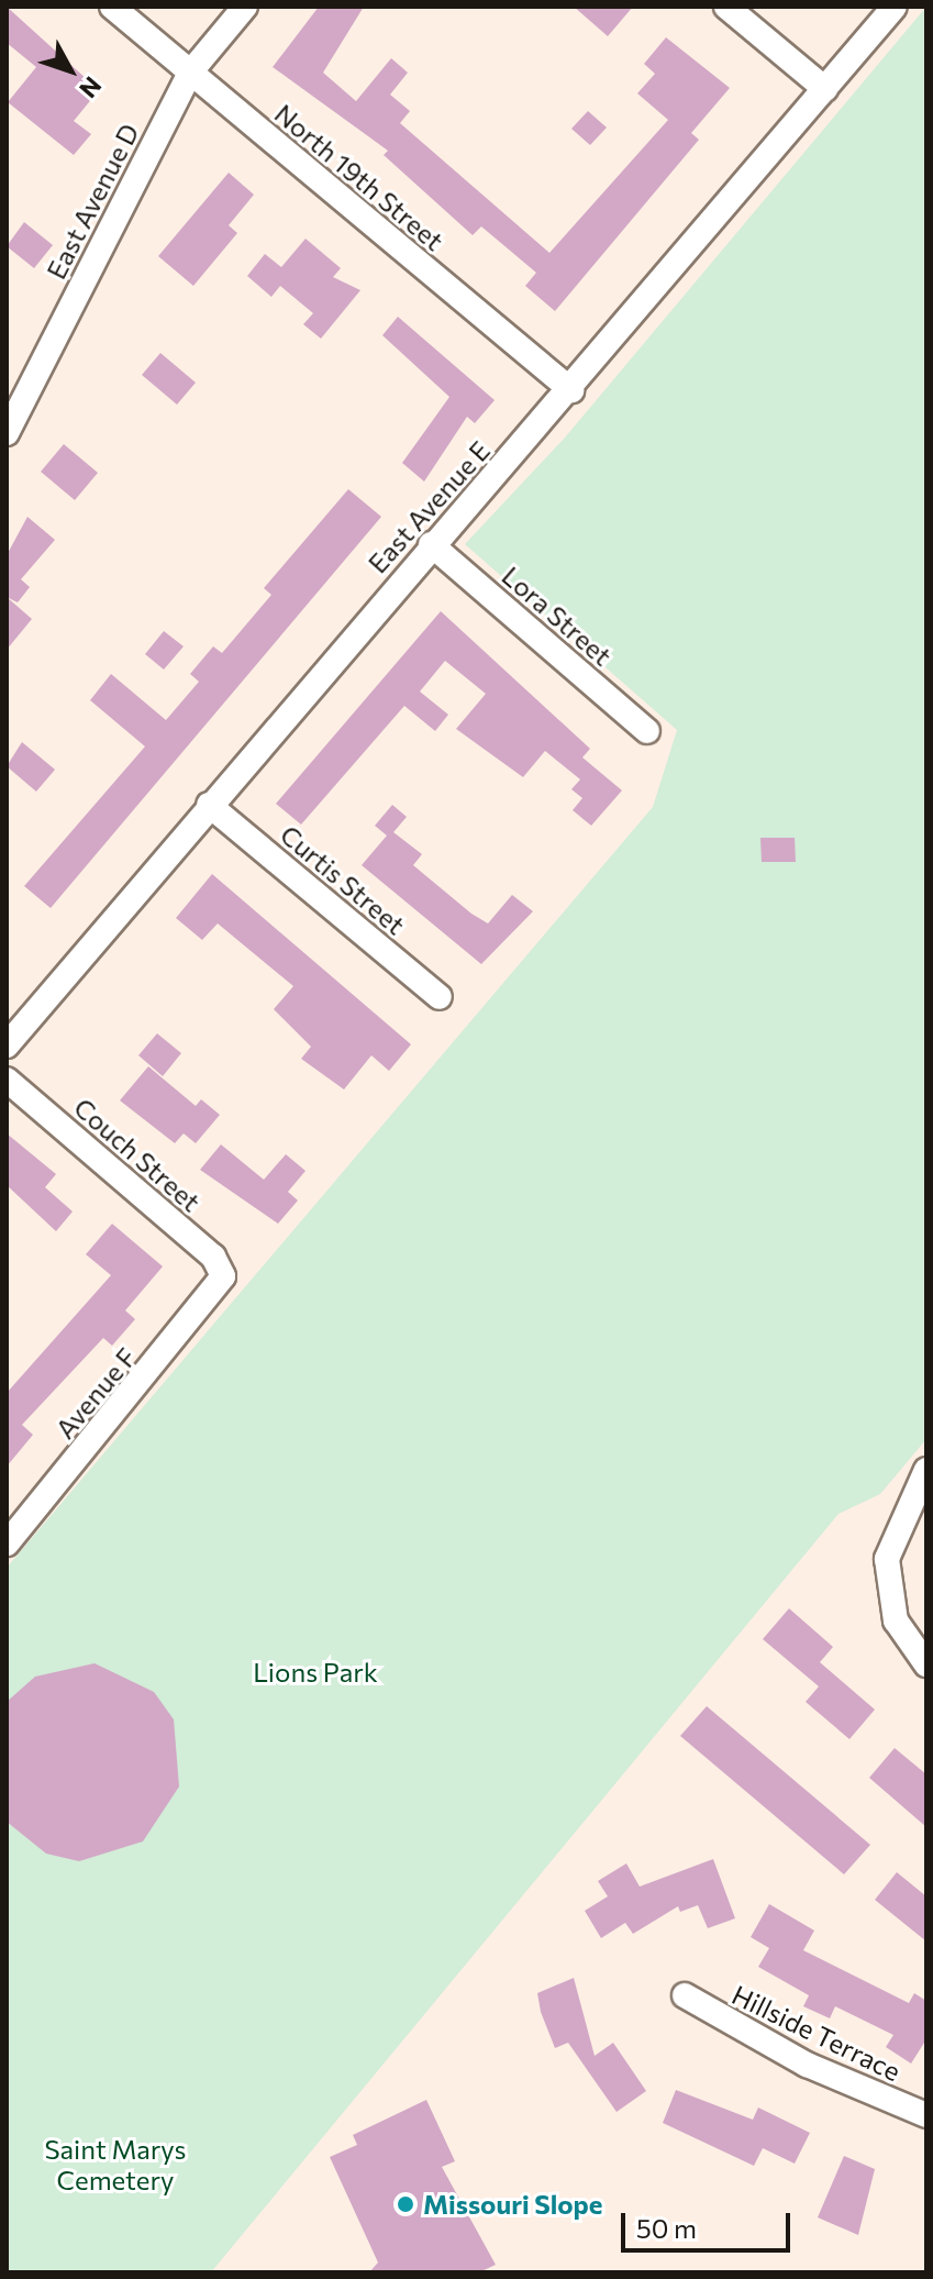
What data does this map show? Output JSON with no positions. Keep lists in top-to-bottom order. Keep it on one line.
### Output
{"streets":{"street":["North 19th Street","East Avenue D","East Avenue E","Lora Street","Curtis Street","Couch Street","Avenue F","Hillside Terrace"]},"crossings":[["North 19th Street","East Avenue D"],["North 19th Street","East Avenue E"],["East Avenue E","Lora Street"],["East Avenue E","Curtis Street"],["Couch Street","Avenue F"]],"parks":["Lions Park","Saint Marys Cemetery"],"places":["Missouri Slope"],"scale_bar":"50 m","north":"bottom right"}
